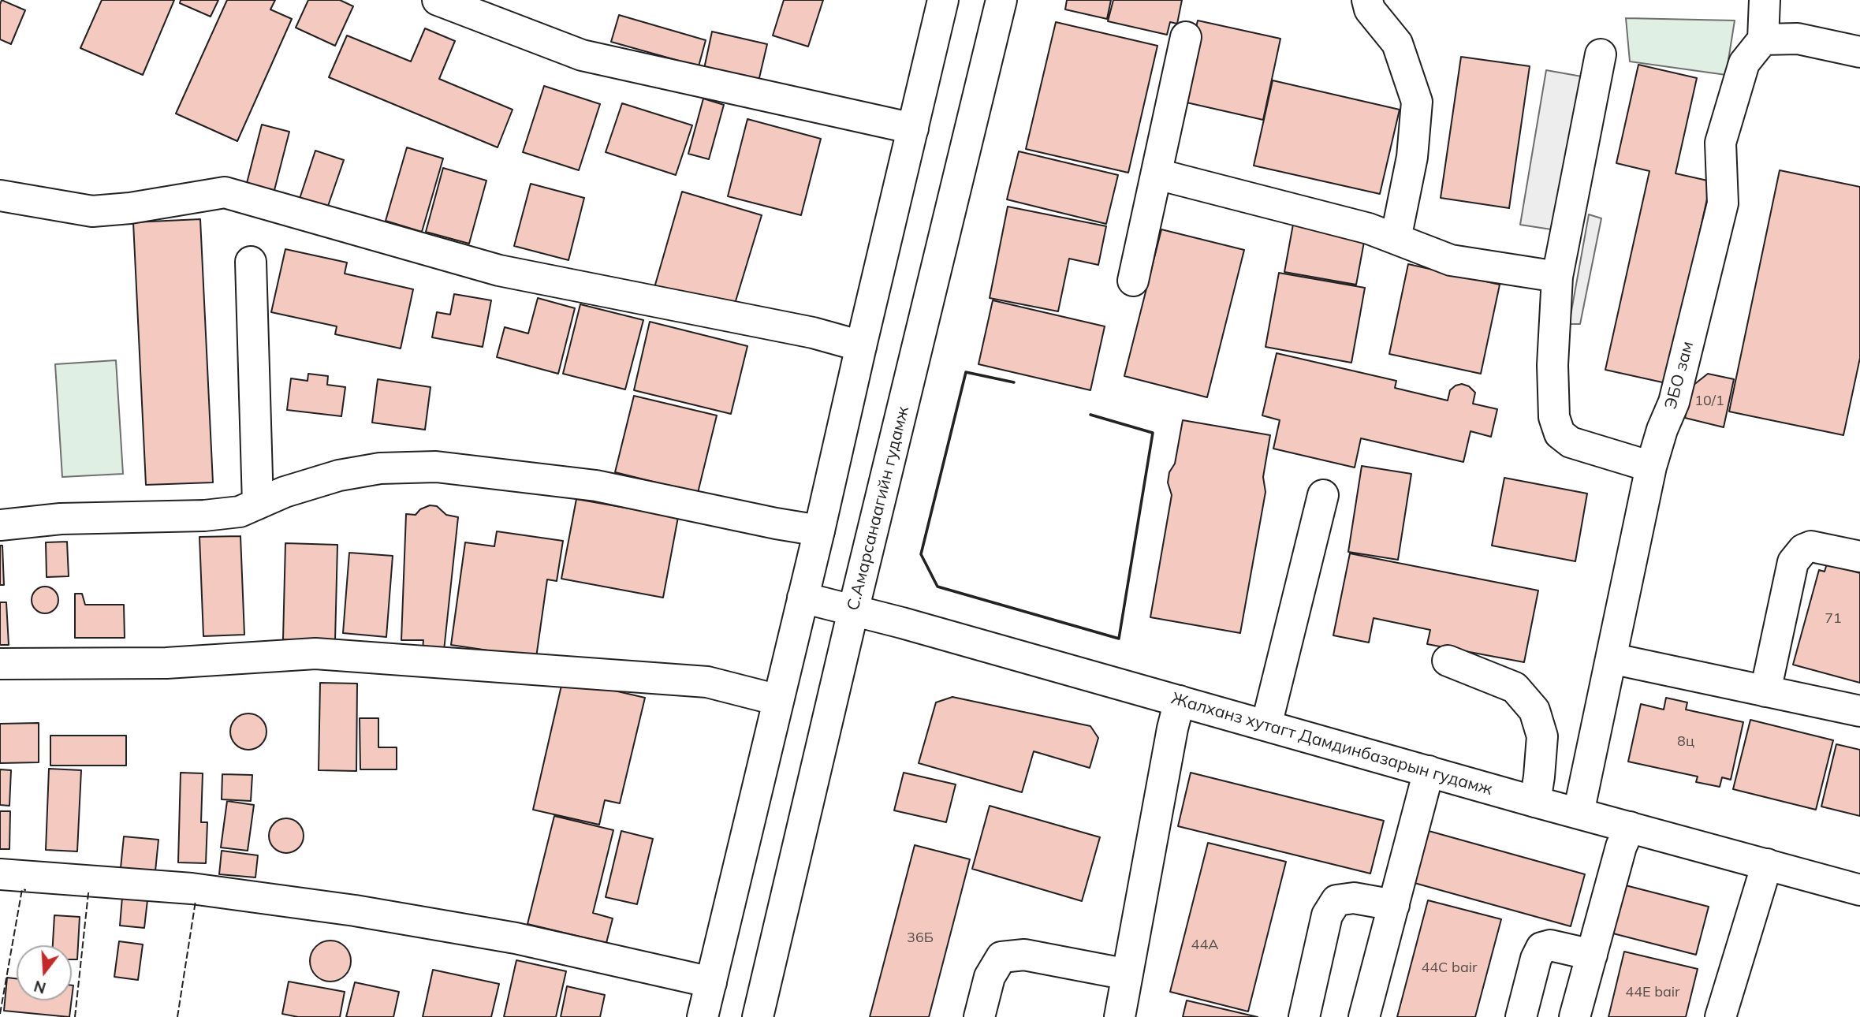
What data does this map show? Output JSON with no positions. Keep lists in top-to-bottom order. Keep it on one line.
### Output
{"streets":{"main road":["ЭБО зам","С.Амарсанаагийн гудамж","Жалханз хутагт Дамдинбазарын гудамж"]},"crossings":[["ЭБО зам","Жалханз хутагт Дамдинбазарын гудамж"],["С.Амарсанаагийн гудамж","Жалханз хутагт Дамдинбазарын гудамж"]],"house_numbers":["10/1","71","8ц","36Б","44A","44C bair","44E bair"],"north":"bottom"}
